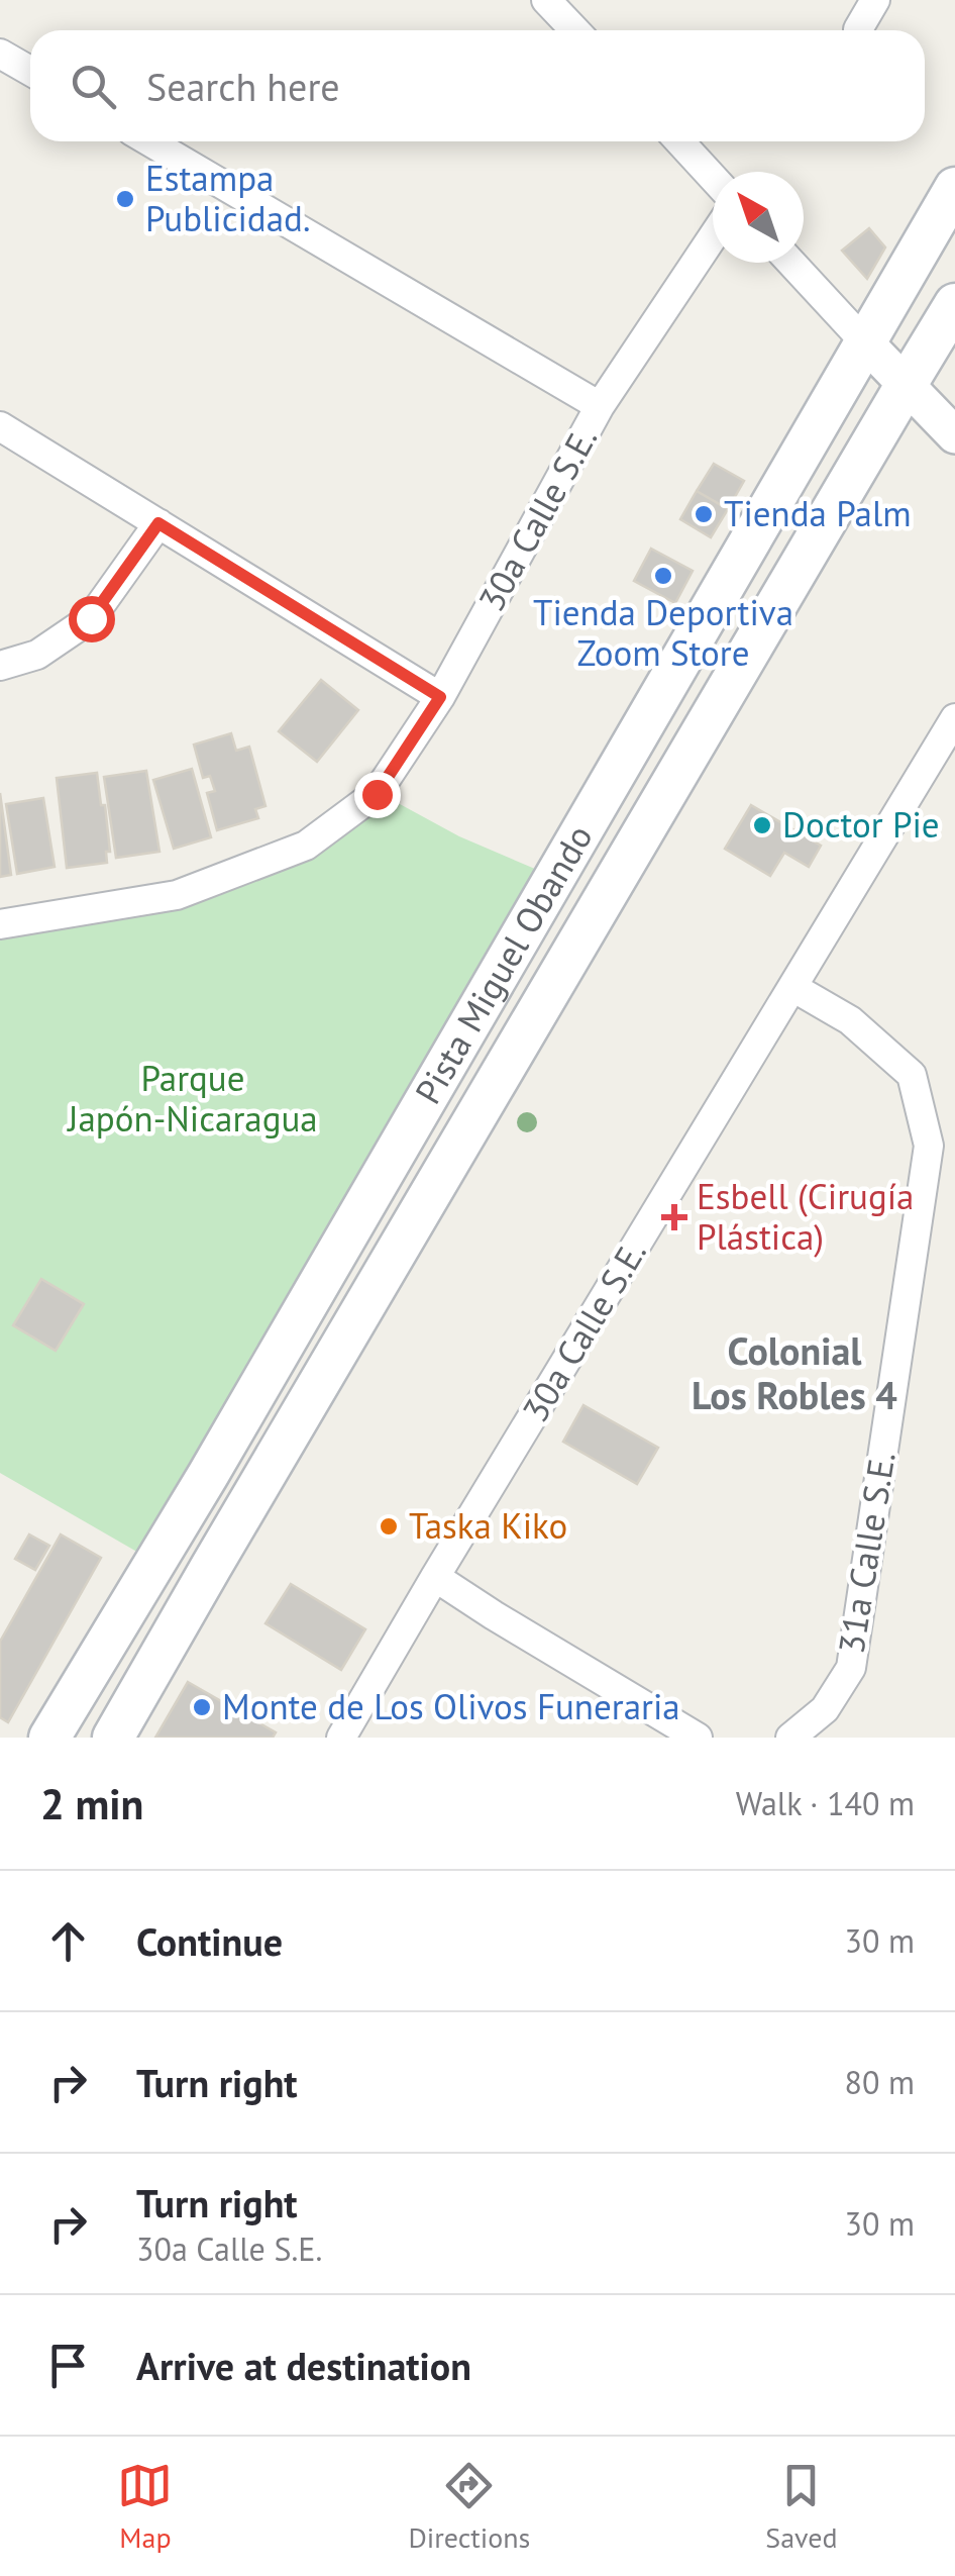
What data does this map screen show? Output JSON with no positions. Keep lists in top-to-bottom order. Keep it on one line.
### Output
{"streets":{"main road":["Pista Miguel Obando"],"street":["30a Calle S.E.","31a Calle S.E."]},"crossings":[["30a Calle S.E.","31a Calle S.E."]],"districts":["Colonial Los Robles 4"],"parks":["Parque Japón-Nicaragua"],"places":{"other":["Estampa Publicidad.","Tienda Palm","Tienda Deportiva Zoom Store","Doctor Pie","Taska Kiko","Monte de Los Olivos Funeraria"],"health":["Esbell (Cirugía Plástica)"]},"north":"top left","page":{"search":"Search here","heading":["2 min","Walk · 140 m"],"list":[["Continue","30 m"],["Turn right","80 m"],["Turn right","30a Calle S.E.","30 m"],"Arrive at destination"],"nav":["Map","Directions","Saved"]}}
